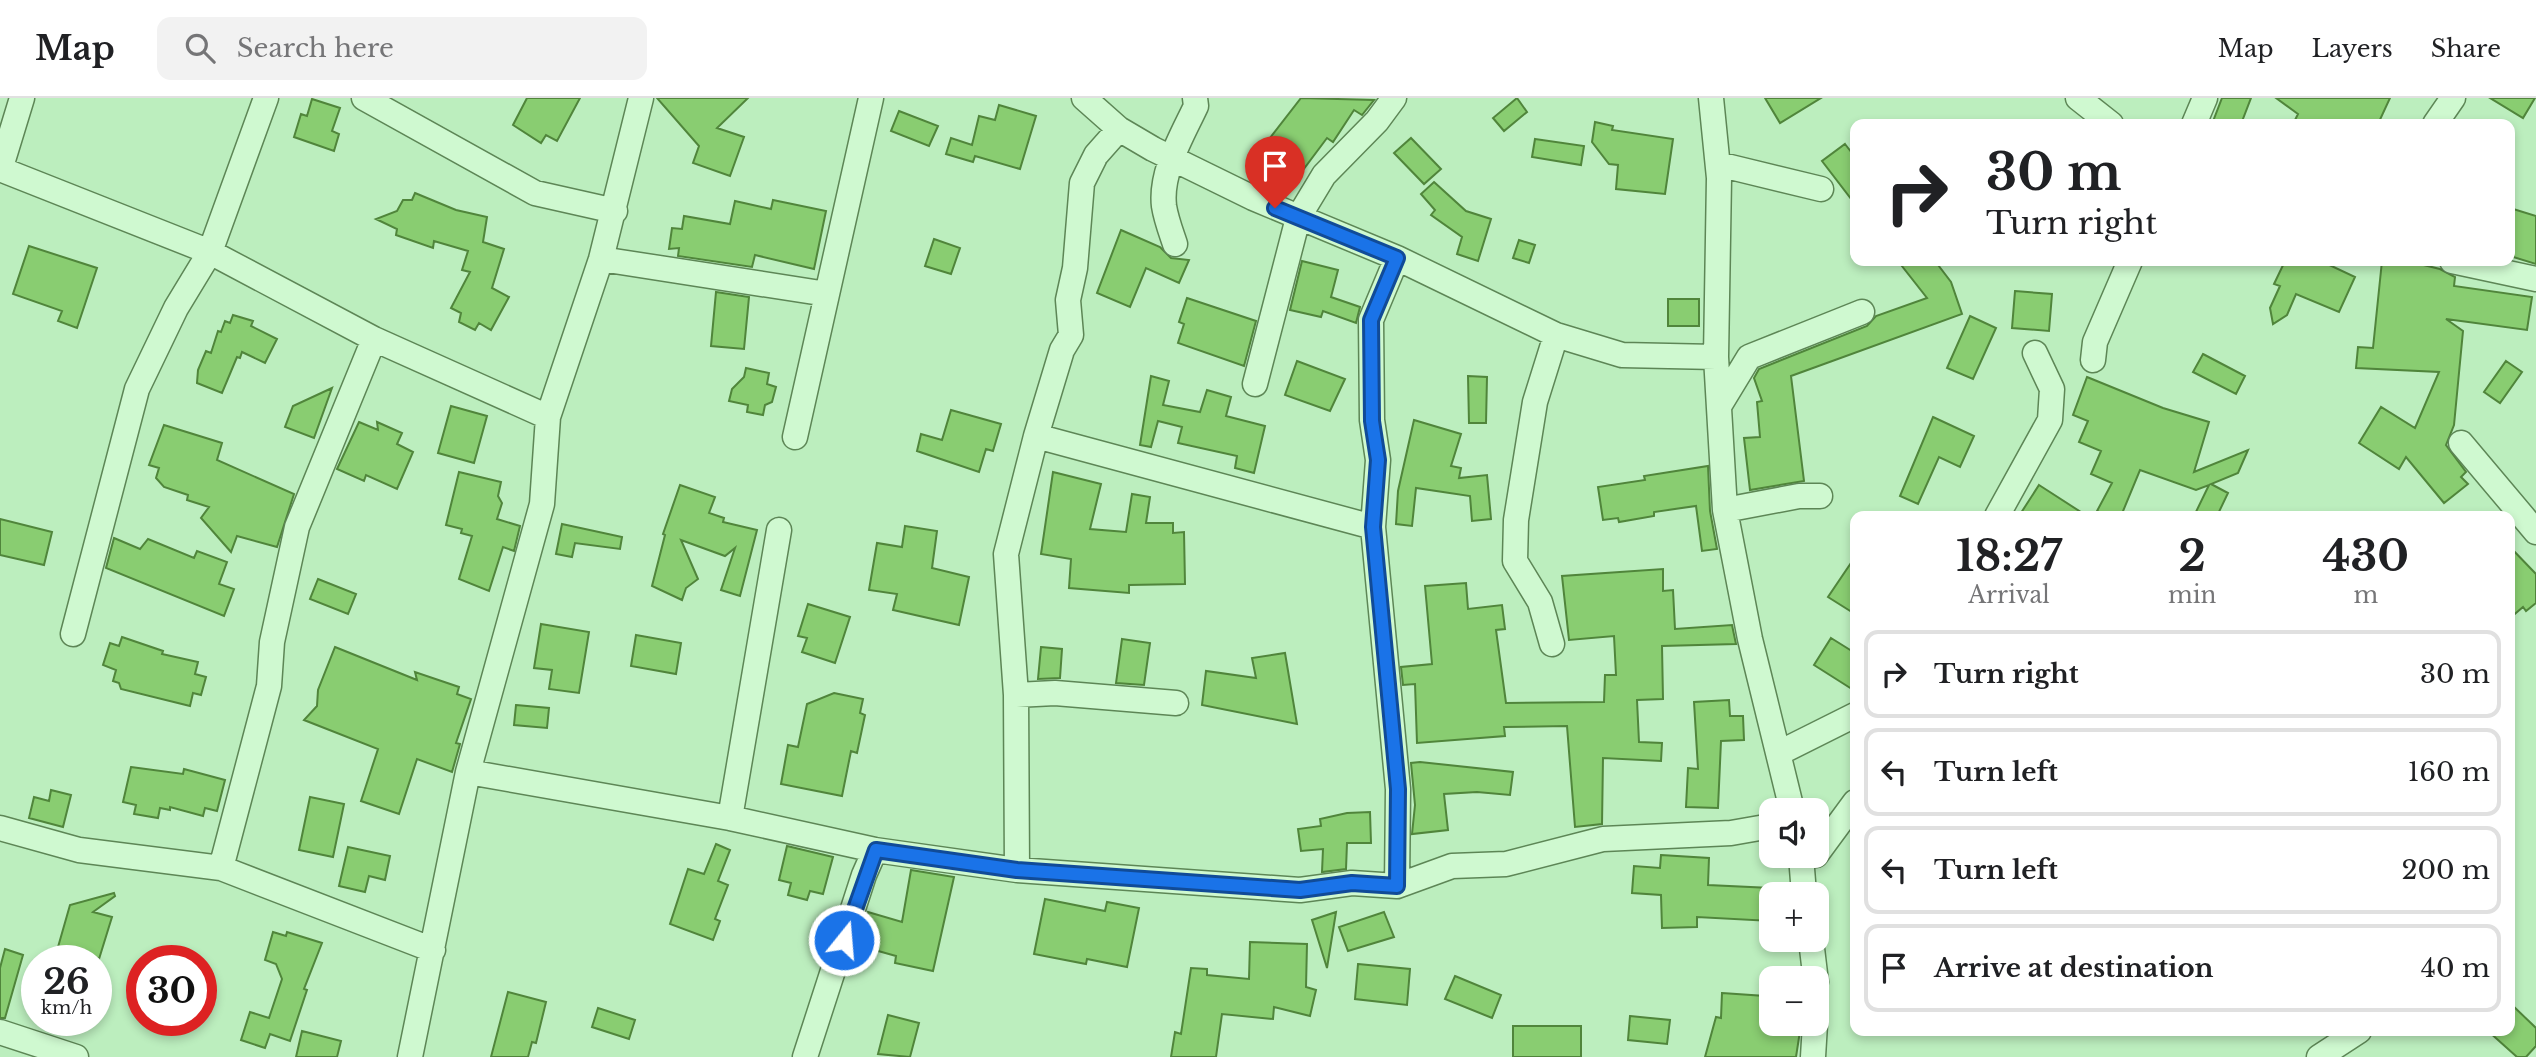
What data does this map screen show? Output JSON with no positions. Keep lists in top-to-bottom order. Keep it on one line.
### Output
{"page":{"header":"Map","search":"Search here","nav":["Map","Layers","Share"],"turn":["30 m","Turn right"],"eta":["18:27","Arrival","2","min","430","m"],"list":[{"name":"Turn right","value":"30 m"},{"name":"Turn left","value":"160 m"},{"name":"Turn left","value":"200 m"},{"name":"Arrive at destination","value":"40 m"}],"map_buttons":["+","−"],"speed":"26 km/h","limit":"30"}}
